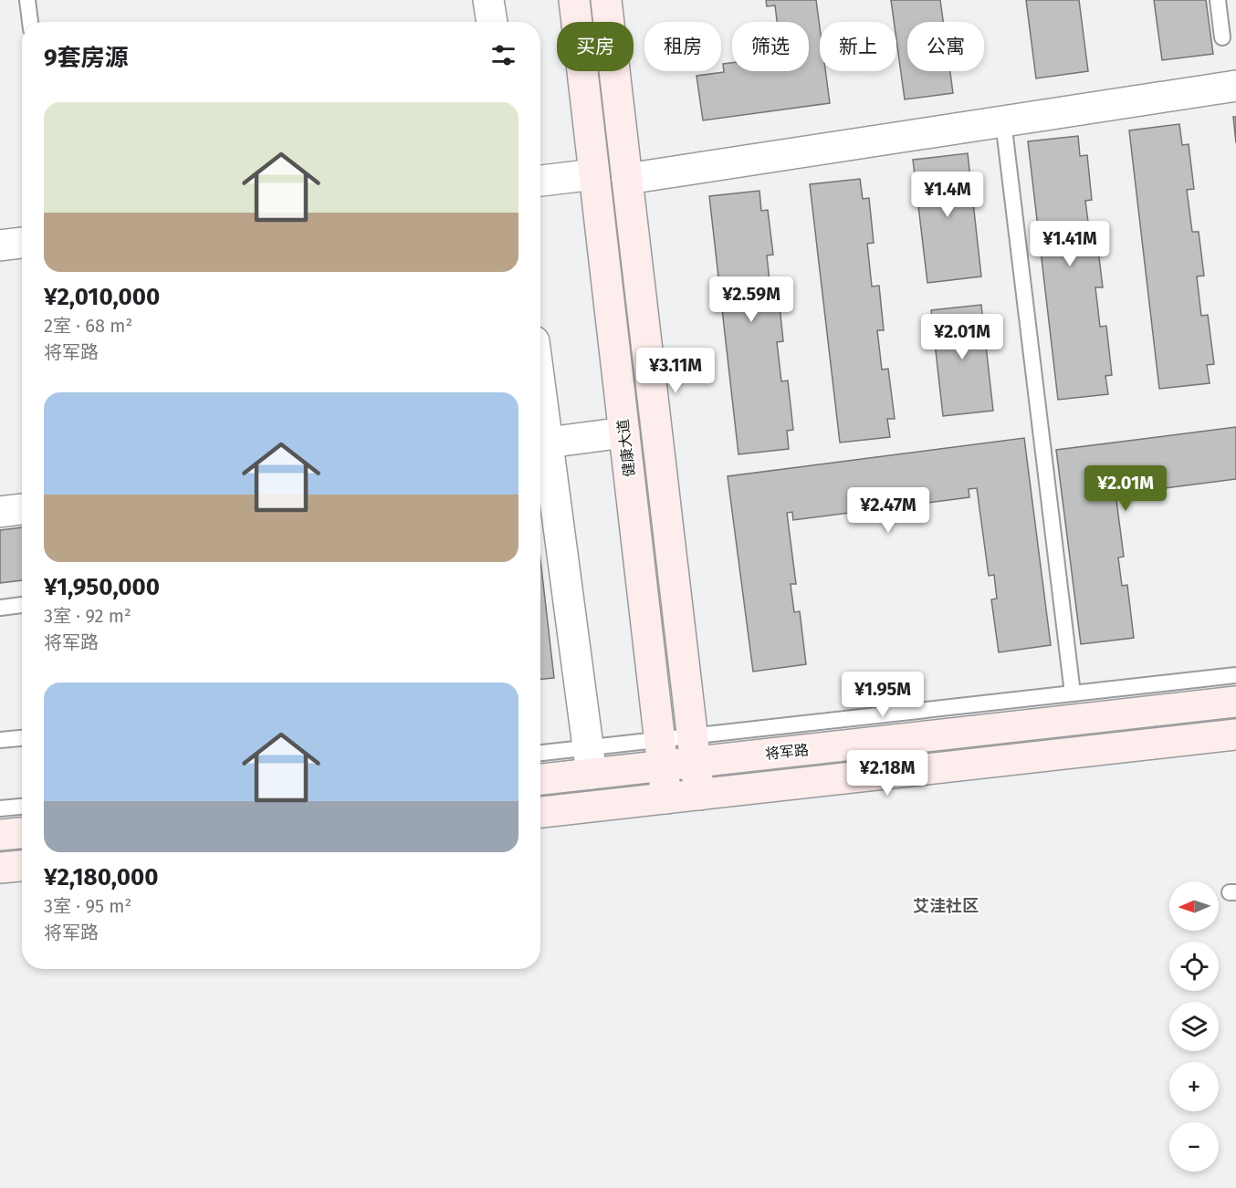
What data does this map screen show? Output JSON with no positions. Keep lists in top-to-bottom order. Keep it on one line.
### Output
{"streets":{"main road":["健康大道","将军路"]},"crossings":[["健康大道","将军路"]],"districts":["艾洼社区"],"north":"left","page":{"chip":["买房","租房","筛选","新上","公寓"],"heading":"9套房源","list":[{"name":"¥2,010,000","note":"2室 · 68 m² · 将军路"},{"name":"¥1,950,000","note":"3室 · 92 m² · 将军路"},{"name":"¥2,180,000","note":"3室 · 95 m² · 将军路"}],"price":["¥1.4M","¥1.41M","¥2.59M","¥2.01M","¥3.11M","¥2.01M","¥2.47M","¥1.95M","¥2.18M"],"map_buttons":["+","−"]}}
